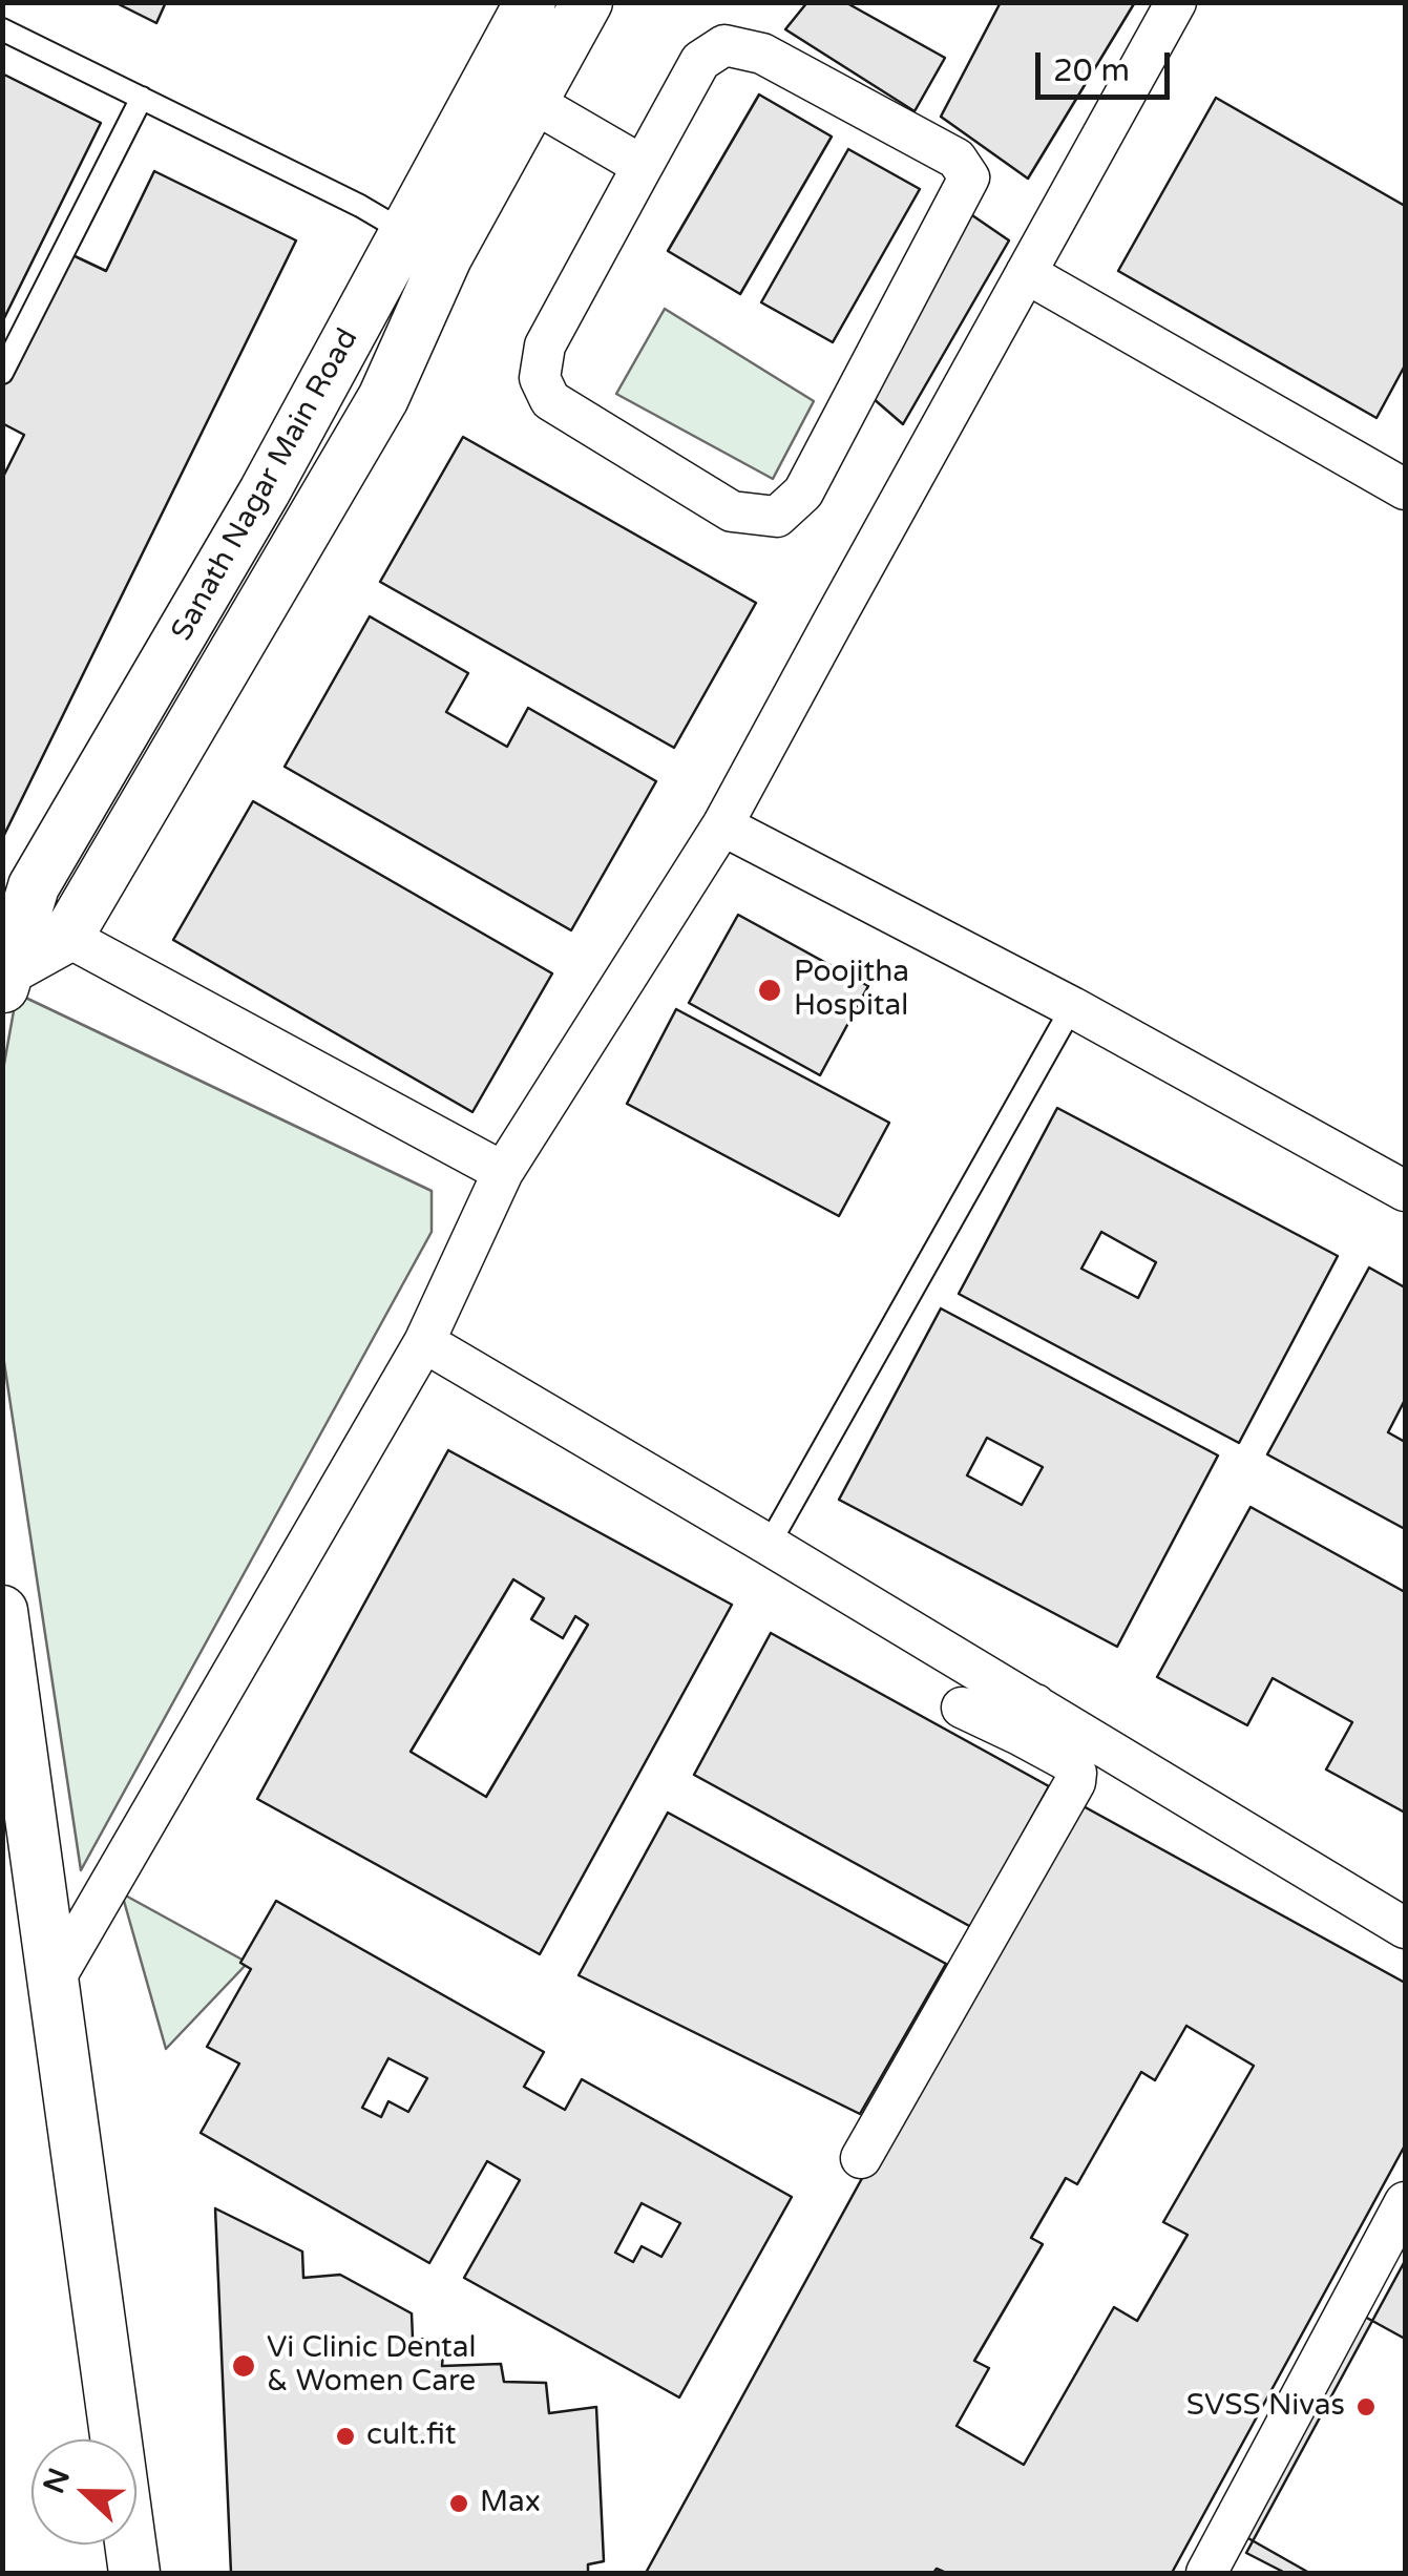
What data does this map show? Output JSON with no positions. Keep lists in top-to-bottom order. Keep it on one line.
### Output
{"streets":{"street":["Sanath Nagar Main Road"]},"places":["Poojitha Hospital","Vi Clinic Dental & Women Care","SVSS Nivas","cult.fit","Max"],"scale_bar":"20 m","north":"left"}
